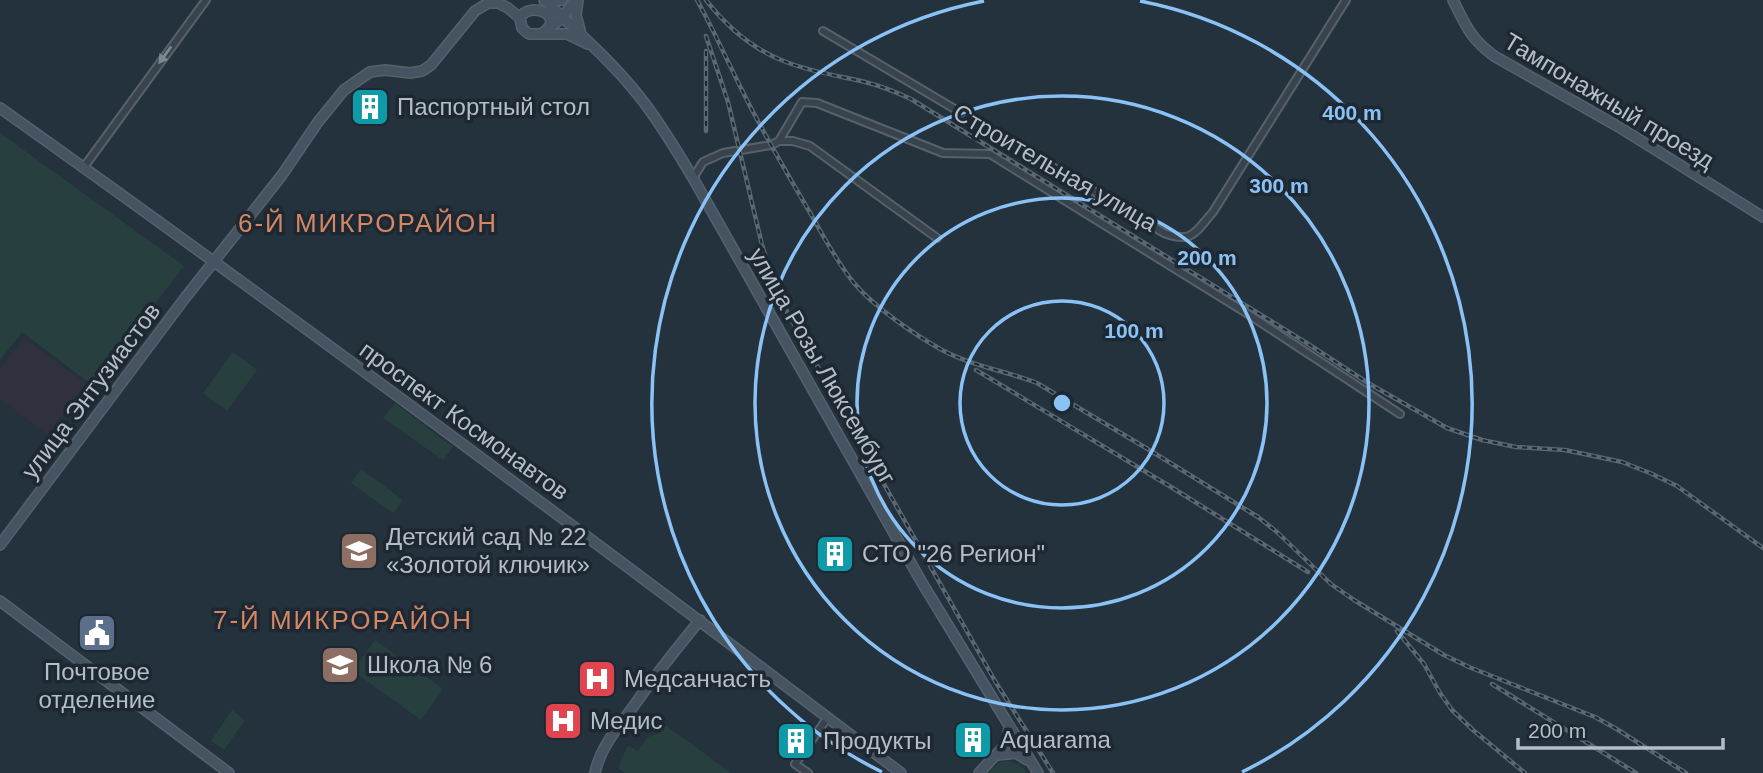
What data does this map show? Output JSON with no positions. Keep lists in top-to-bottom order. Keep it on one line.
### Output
{"streets":{"main road":["Тампонажный проезд","улица Розы Люксембург","улица Энтузиастов","проспект Космонавтов"],"street":["Строительная улица"]},"crossings":[["улица Энтузиастов","проспект Космонавтов"]],"districts":["6-Й МИКРОРАЙОН","7-Й МИКРОРАЙОН"],"places":{"building":["Паспортный стол","СТО \"26 Регион\"","Aquarama","Продукты"],"school or university":["Детский сад № 22 «Золотой ключик»","Школа № 6"],"public building":["Почтовое отделение"],"hospital":["Медсанчасть","Медис"]},"scale_bar":"200 m","rings":["400 m","300 m","200 m","100 m"]}
